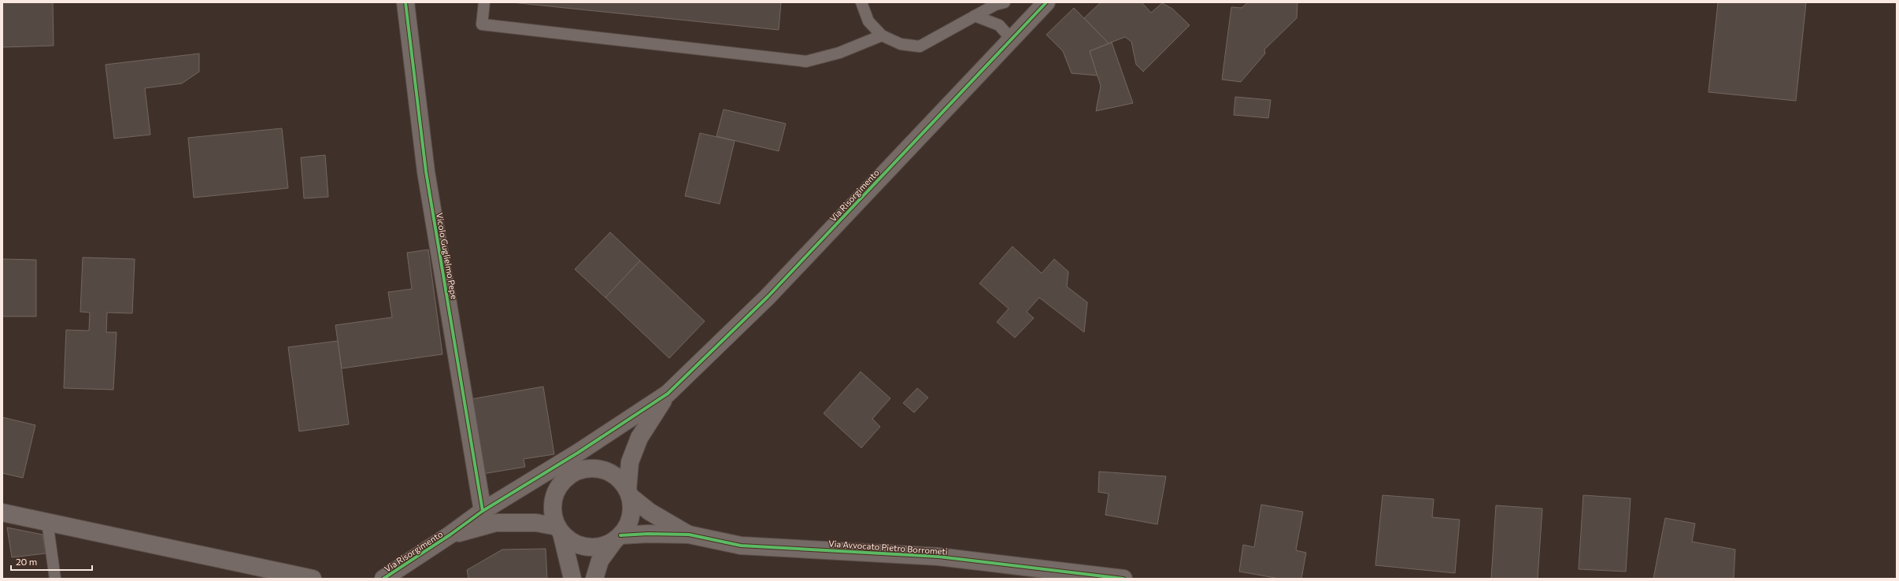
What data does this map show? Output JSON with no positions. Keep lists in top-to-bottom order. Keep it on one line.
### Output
{"streets":{"street":["Via Risorgimento","Vicolo Guglielmo Pepe","Via Avvocato Pietro Borrometi"]},"crossings":[["Via Risorgimento","Vicolo Guglielmo Pepe"]],"scale_bar":"20 m"}
